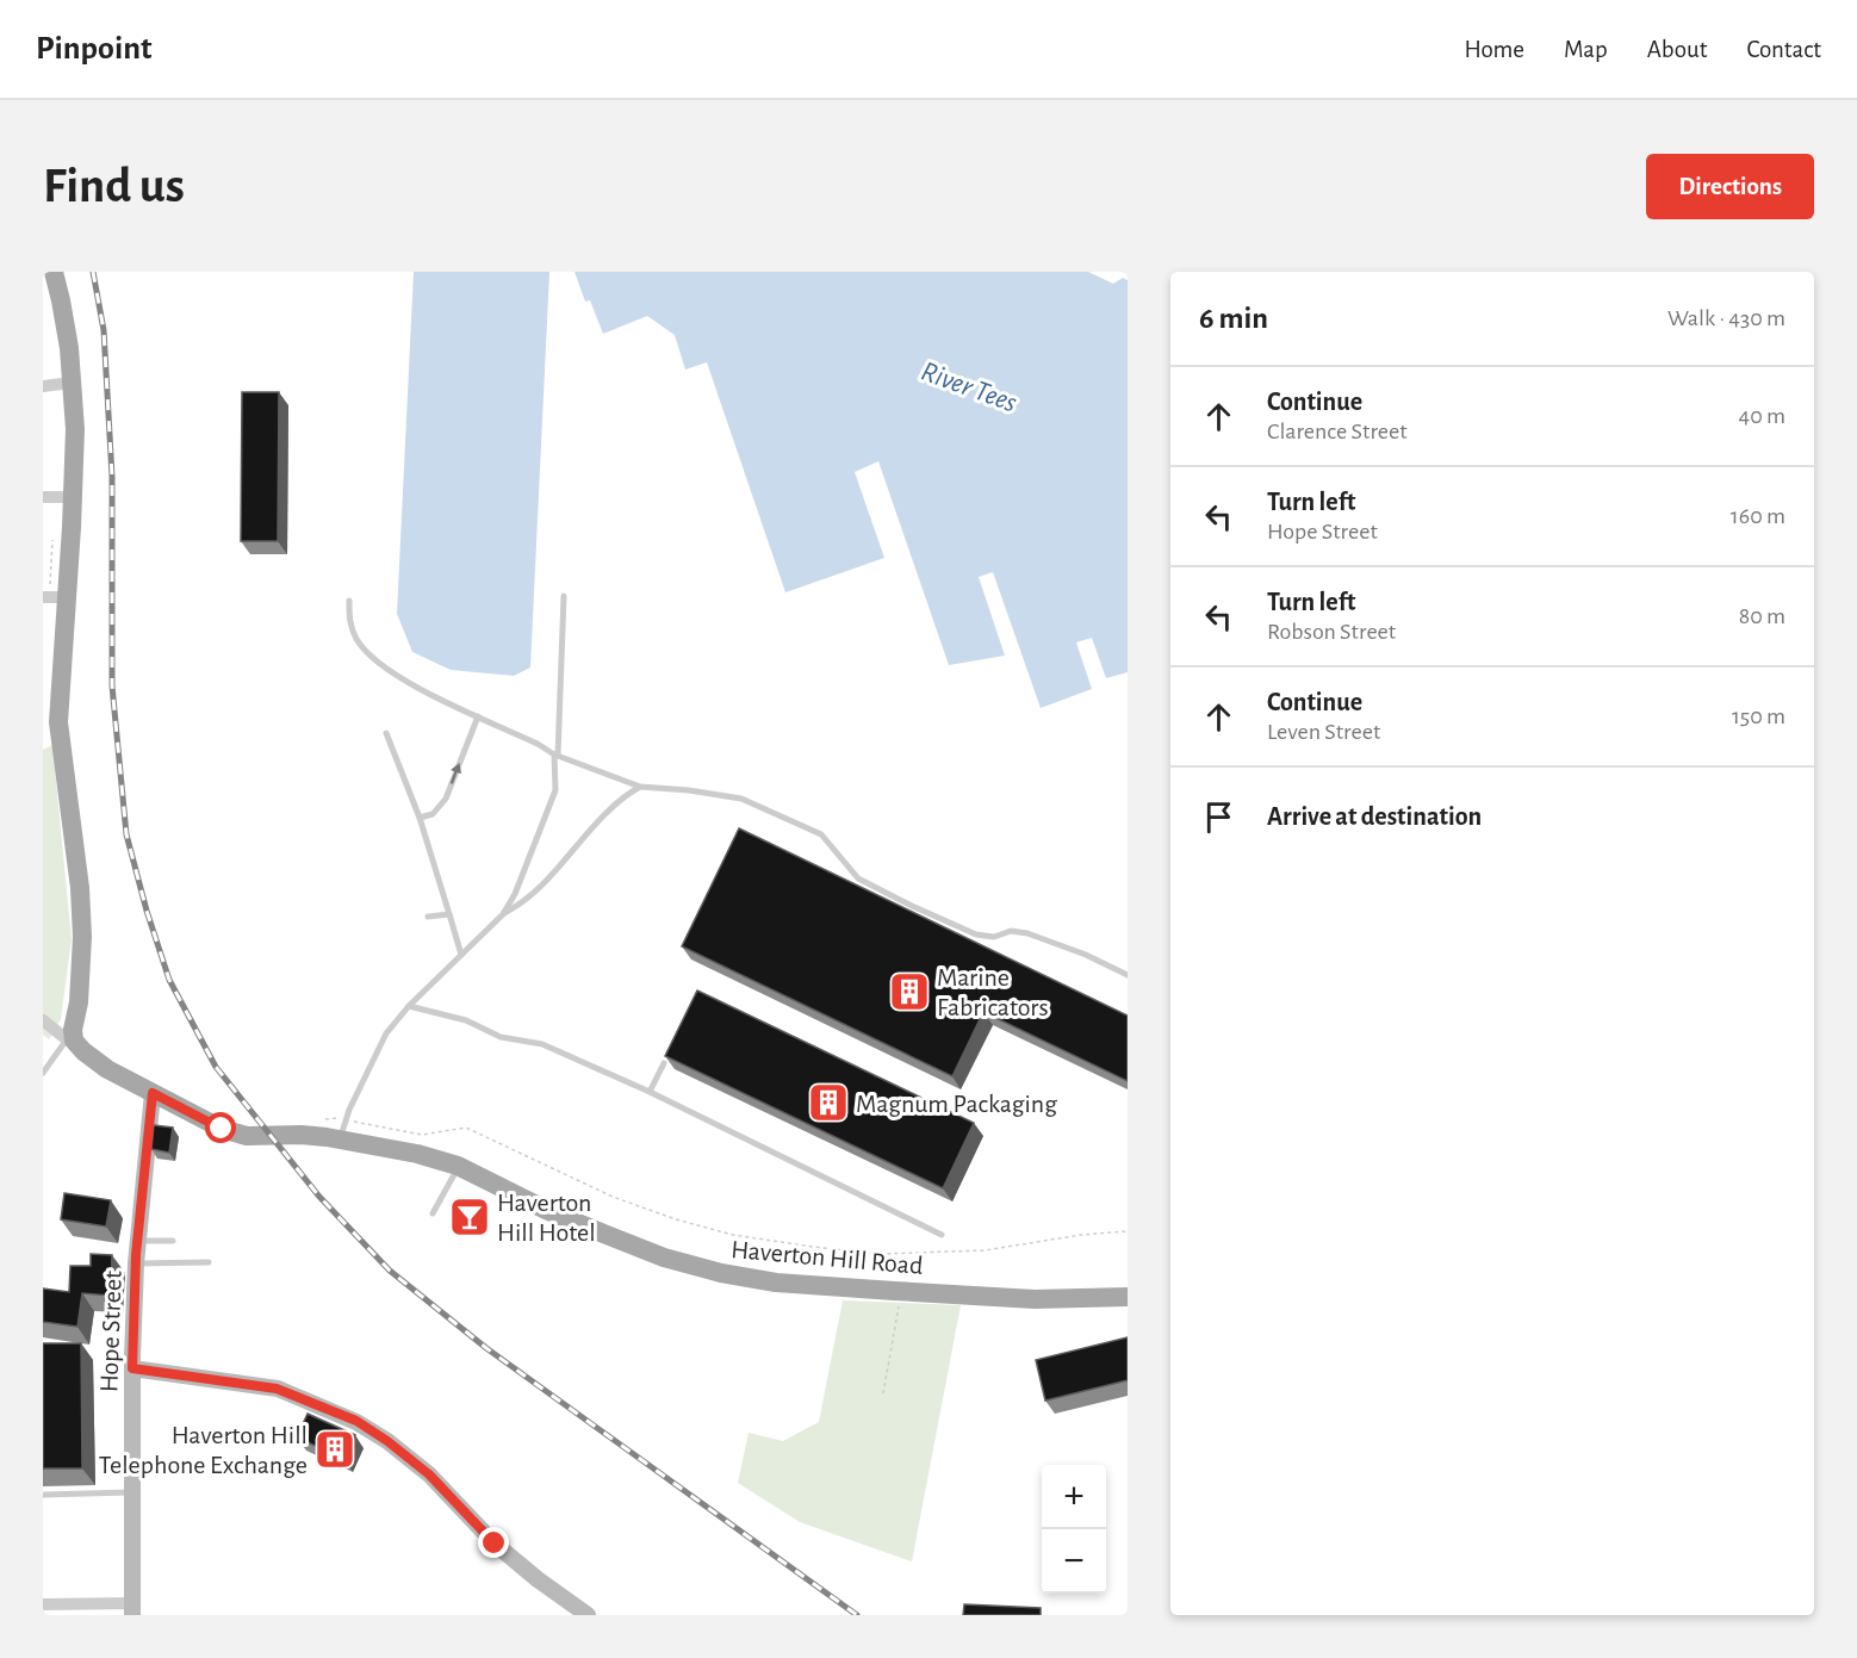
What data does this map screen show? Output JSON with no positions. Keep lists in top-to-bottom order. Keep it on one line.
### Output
{"streets":{"main road":["Haverton Hill Road","Hope Street"]},"crossings":[["Haverton Hill Road","Hope Street"]],"water":["River Tees"],"places":{"building":["Marine Fabricators","Magnum Packaging","Haverton Hill Telephone Exchange"],"bar":["Haverton Hill Hotel"]},"page":{"header":"Pinpoint","nav":["Home","Map","About","Contact"],"buttons":"Directions","title":"Find us","heading":["6 min","Walk · 430 m"],"list":[["Continue","Clarence Street","40 m"],["Turn left","Hope Street","160 m"],["Turn left","Robson Street","80 m"],["Continue","Leven Street","150 m"],"Arrive at destination"],"map_buttons":["+","−"]}}
